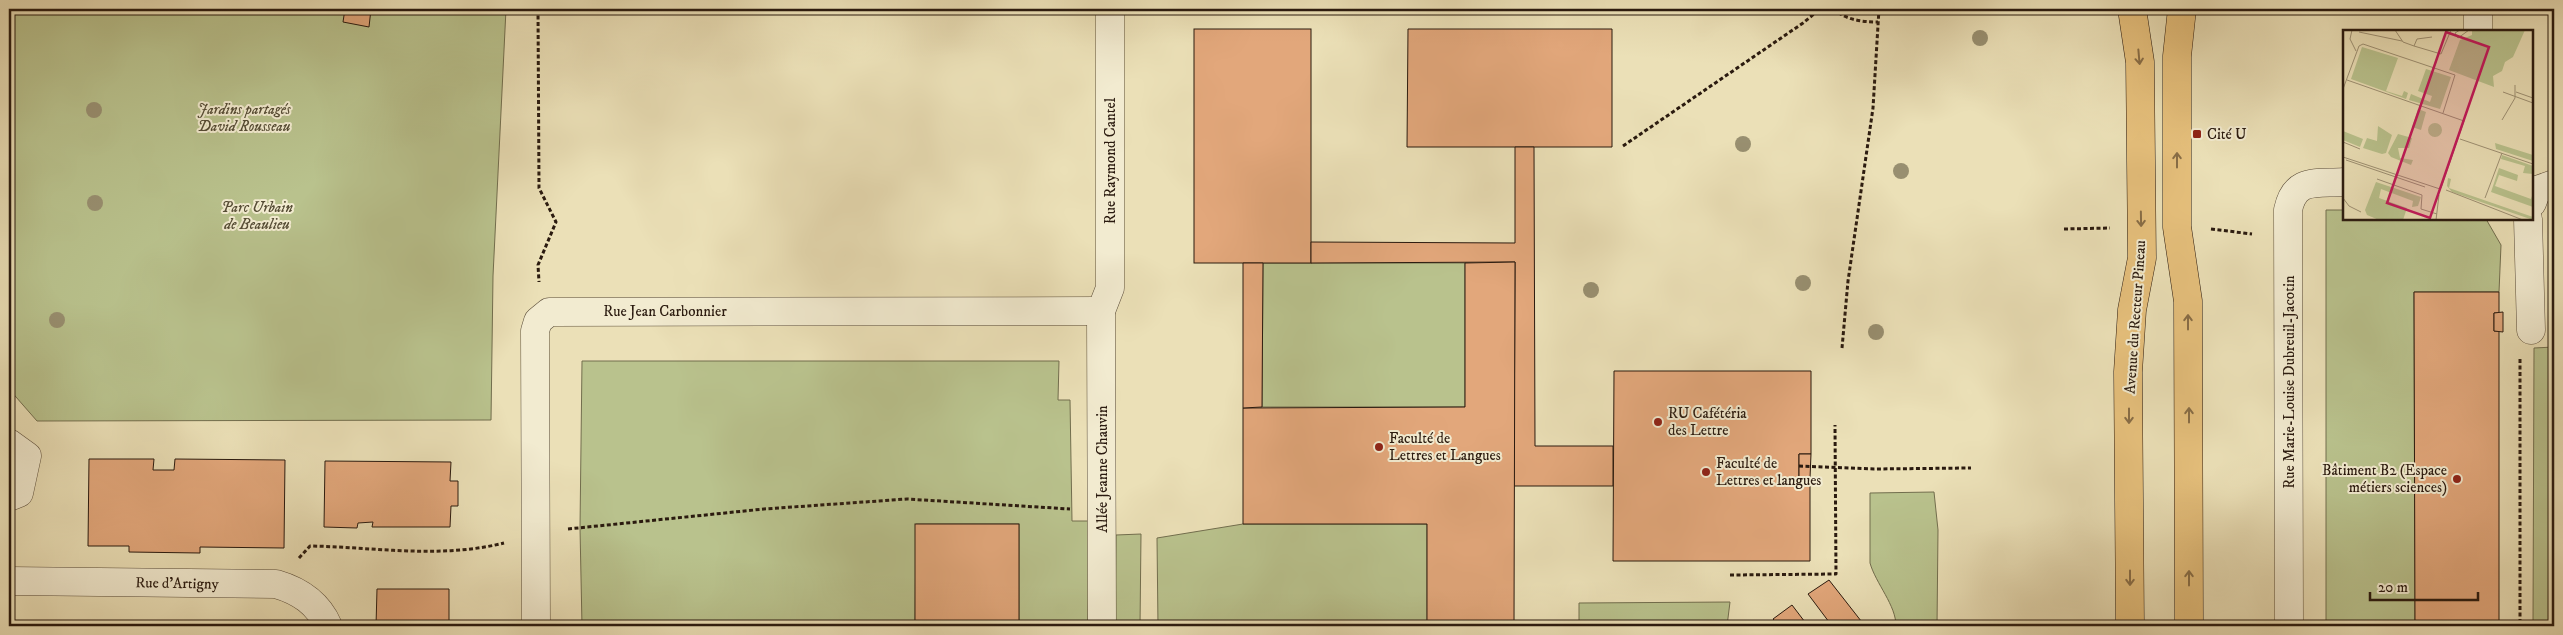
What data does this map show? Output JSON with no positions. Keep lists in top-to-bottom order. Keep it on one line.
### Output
{"streets":{"main road":["Avenue du Recteur Pineau"],"street":["Rue Raymond Cantel","Rue Jean Carbonnier","Rue Marie-Louise Dubreuil-Jacotin","Allée Jeanne Chauvin","Rue d'Artigny"]},"crossings":[["Rue Raymond Cantel","Rue Jean Carbonnier"],["Rue Raymond Cantel","Allée Jeanne Chauvin"],["Rue Jean Carbonnier","Allée Jeanne Chauvin"]],"parks":["Jardins partagés David Rousseau","Parc Urbain de Beaulieu"],"places":{"transit":["Cité U"],"other":["RU Cafétéria des Lettre","Faculté de Lettres et Langues","Faculté de Lettres et langues","Bâtiment B2 (Espace métiers sciences)"]},"scale_bar":"20 m"}
